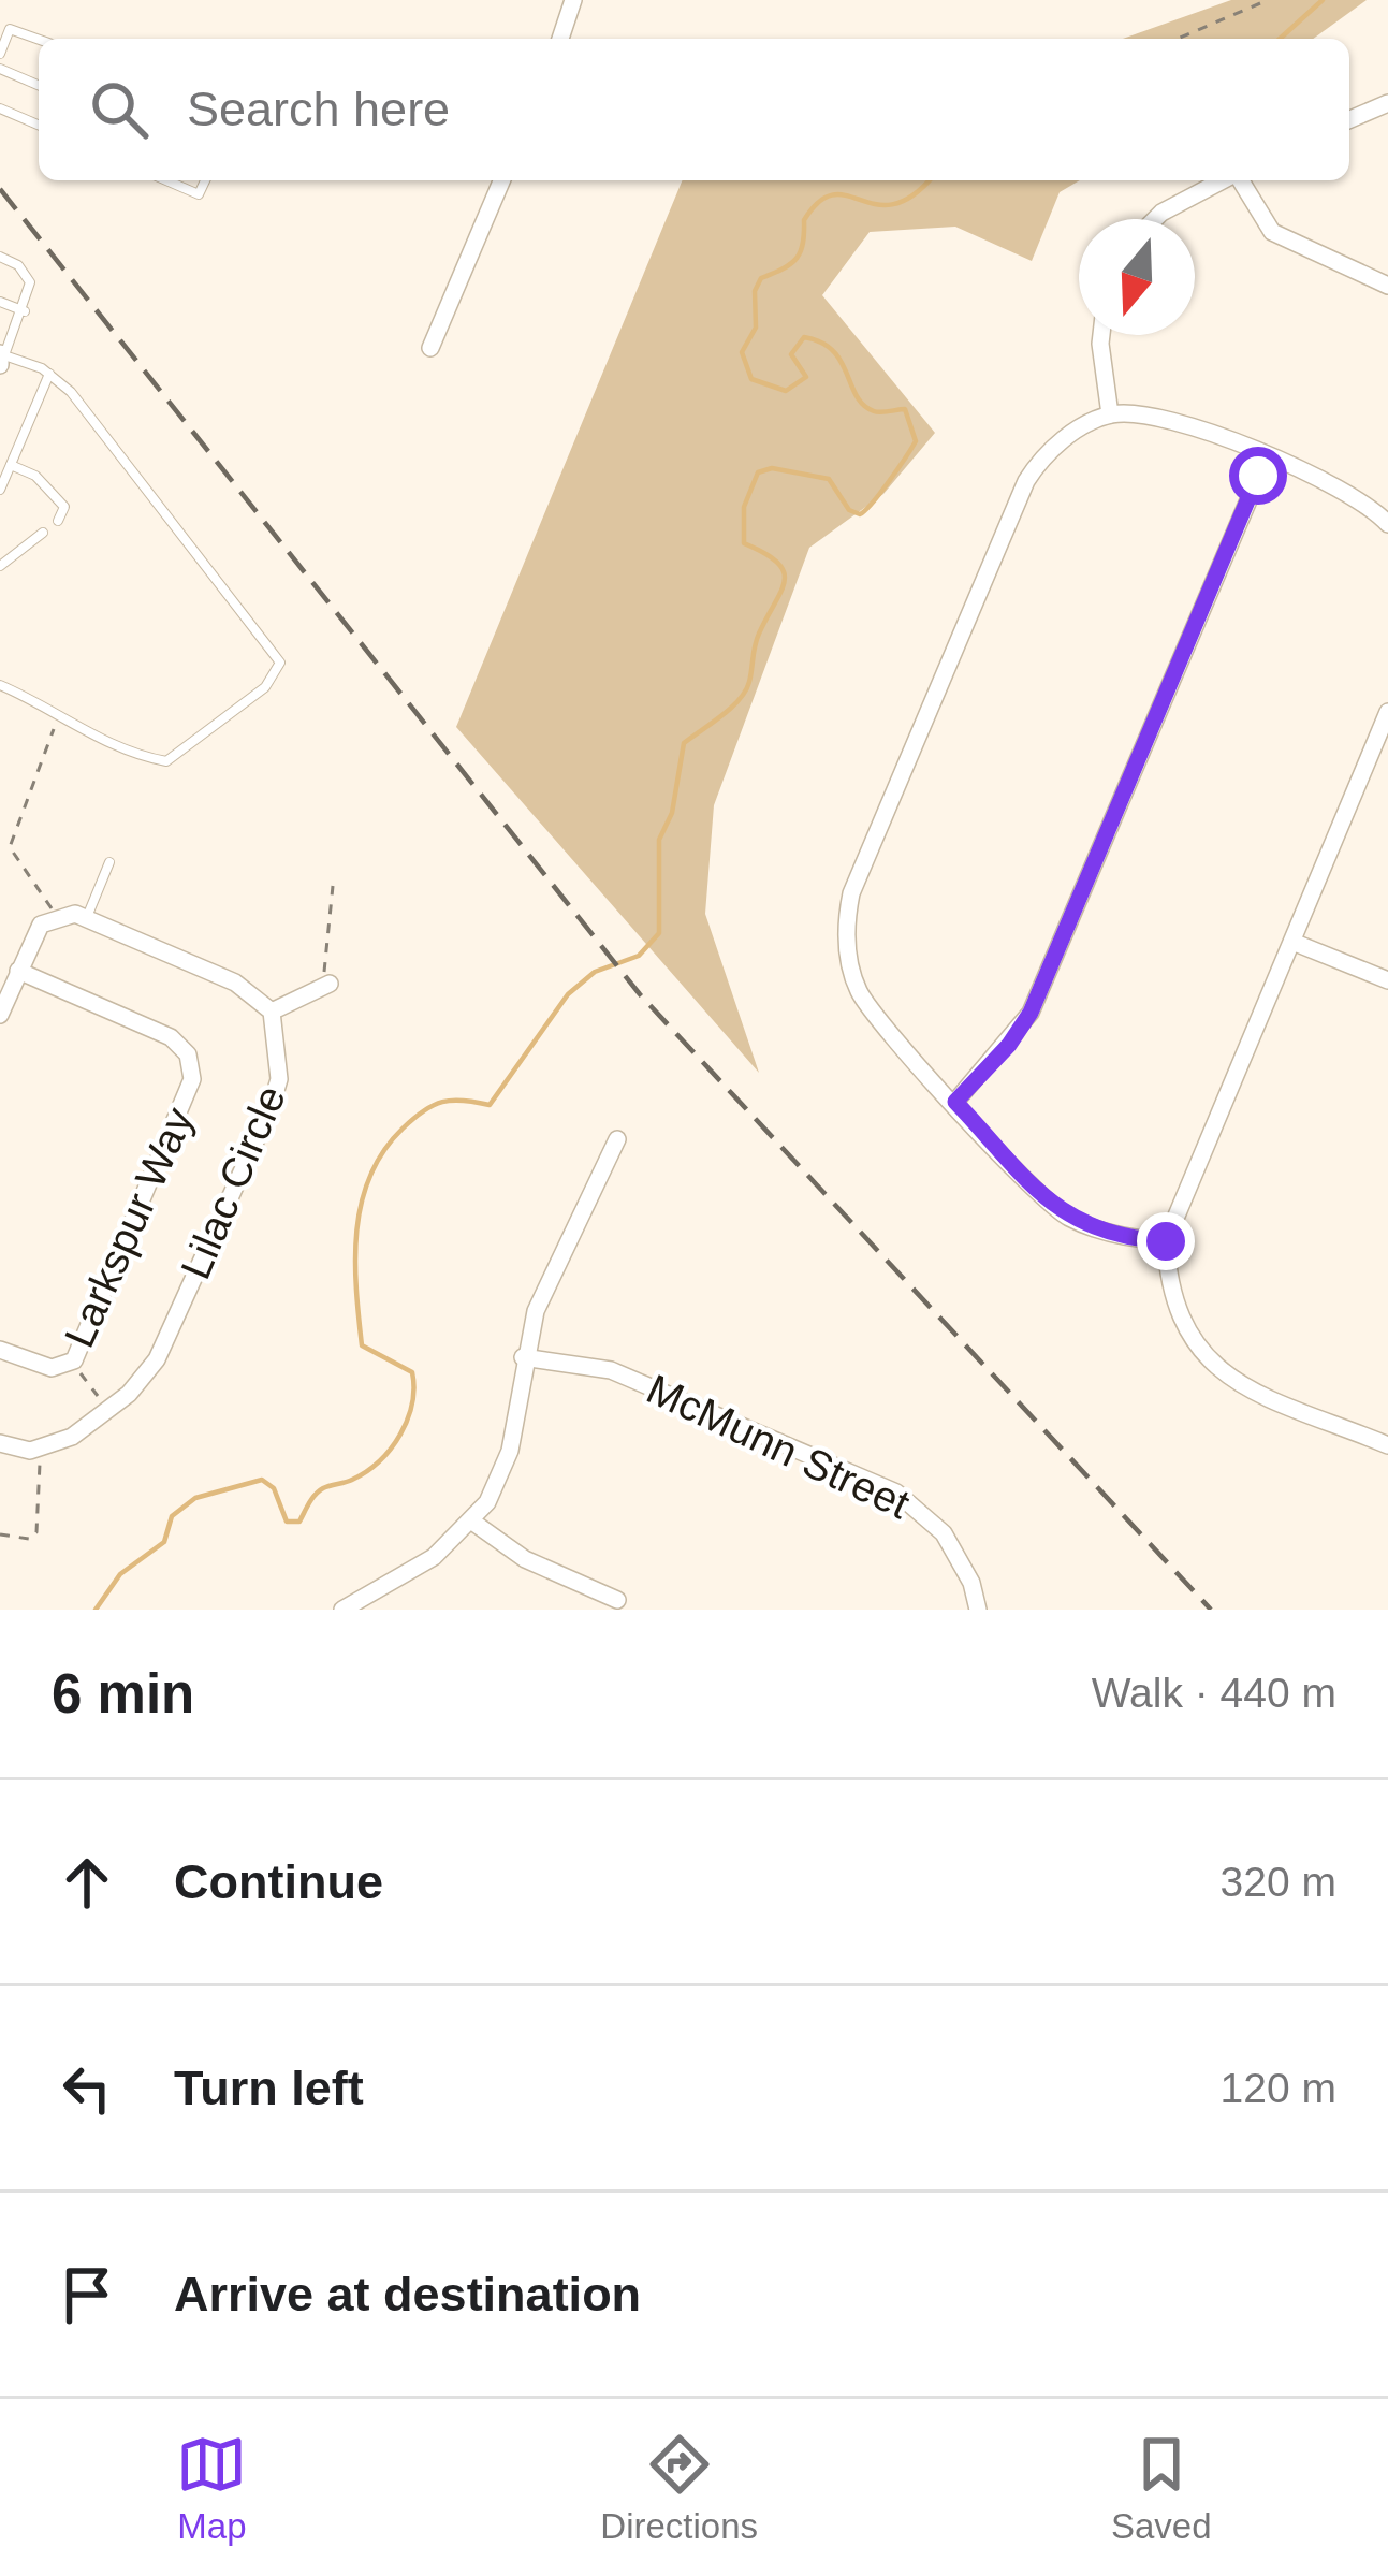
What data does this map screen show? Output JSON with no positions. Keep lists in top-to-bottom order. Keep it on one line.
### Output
{"streets":{"street":["Lilac Circle","Larkspur Way","McMunn Street"]},"north":"bottom","page":{"search":"Search here","heading":["6 min","Walk · 440 m"],"list":[["Continue","320 m"],["Turn left","120 m"],"Arrive at destination"],"nav":["Map","Directions","Saved"]}}
